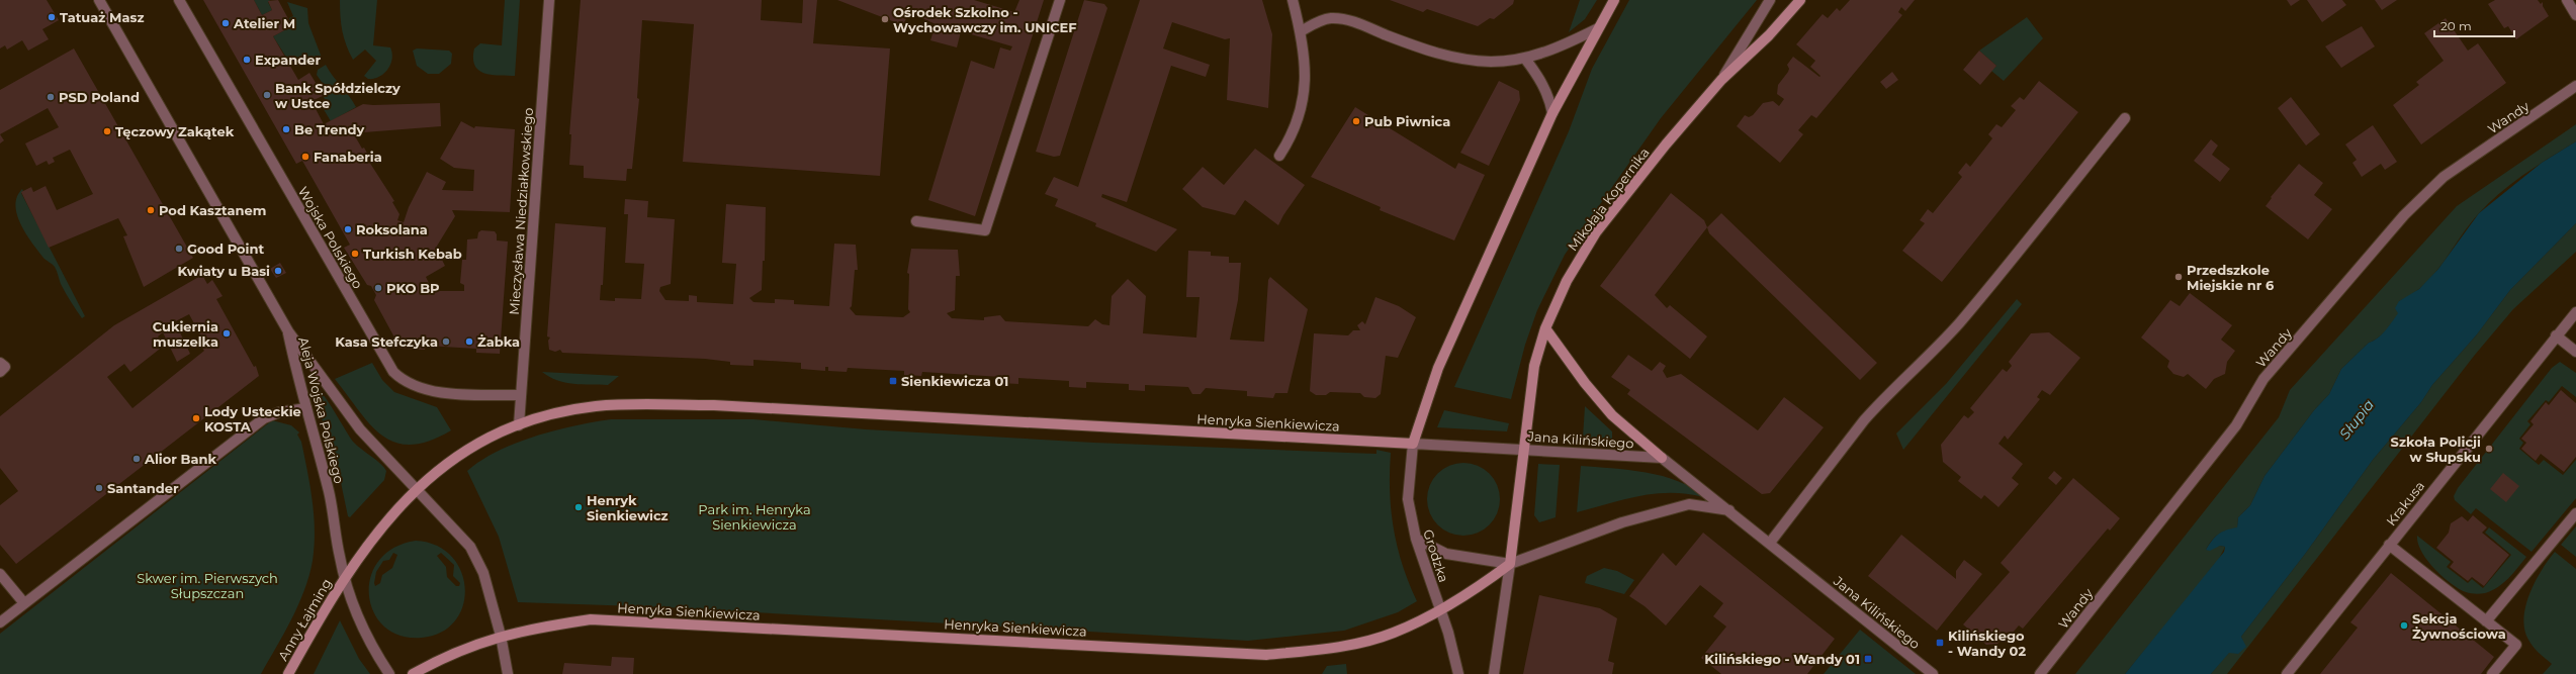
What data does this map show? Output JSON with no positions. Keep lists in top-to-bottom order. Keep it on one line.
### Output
{"streets":{"main road":["Mikołaja Kopernika","Henryka Sienkiewicza","Anny Łajming"],"street":["Wandy","Mieczysława Niedziałkowskiego","Wojska Polskiego","Aleja Wojska Polskiego","Jana Kilińskiego","Krakusa","Grodzka"]},"crossings":[["Mikołaja Kopernika","Henryka Sienkiewicza"],["Mikołaja Kopernika","Jana Kilińskiego"],["Mieczysława Niedziałkowskiego","Wojska Polskiego"],["Mieczysława Niedziałkowskiego","Henryka Sienkiewicza"],["Aleja Wojska Polskiego","Henryka Sienkiewicza"],["Aleja Wojska Polskiego","Anny Łajming"],["Henryka Sienkiewicza","Jana Kilińskiego"],["Henryka Sienkiewicza","Grodzka"],["Henryka Sienkiewicza","Anny Łajming"],["Jana Kilińskiego","Grodzka"]],"water":["Słupia"],"parks":["Park im. Henryka Sienkiewicza","Skwer im. Pierwszych Słupszczan"],"places":{"other":["Tatuaż Masz","Ośrodek Szkolno - Wychowawczy im. UNICEF","Atelier M","Expander","Bank Spółdzielczy w Ustce","PSD Poland","Pub Piwnica","Be Trendy","Tęczowy Zakątek","Fanaberia","Pod Kasztanem","Roksolana","Good Point","Turkish Kebab","Kwiaty u Basi","Przedszkole Miejskie nr 6","PKO BP","Cukiernia muszelka","Kasa Stefczyka","Żabka","Lody Usteckie KOSTA","Szkoła Policji w Słupsku","Alior Bank","Santander","Henryk Sienkiewicz","Sekcja Żywnościowa"],"transit":["Sienkiewicza 01","Kilińskiego - Wandy 02","Kilińskiego - Wandy 01"]},"scale_bar":"20 m"}
